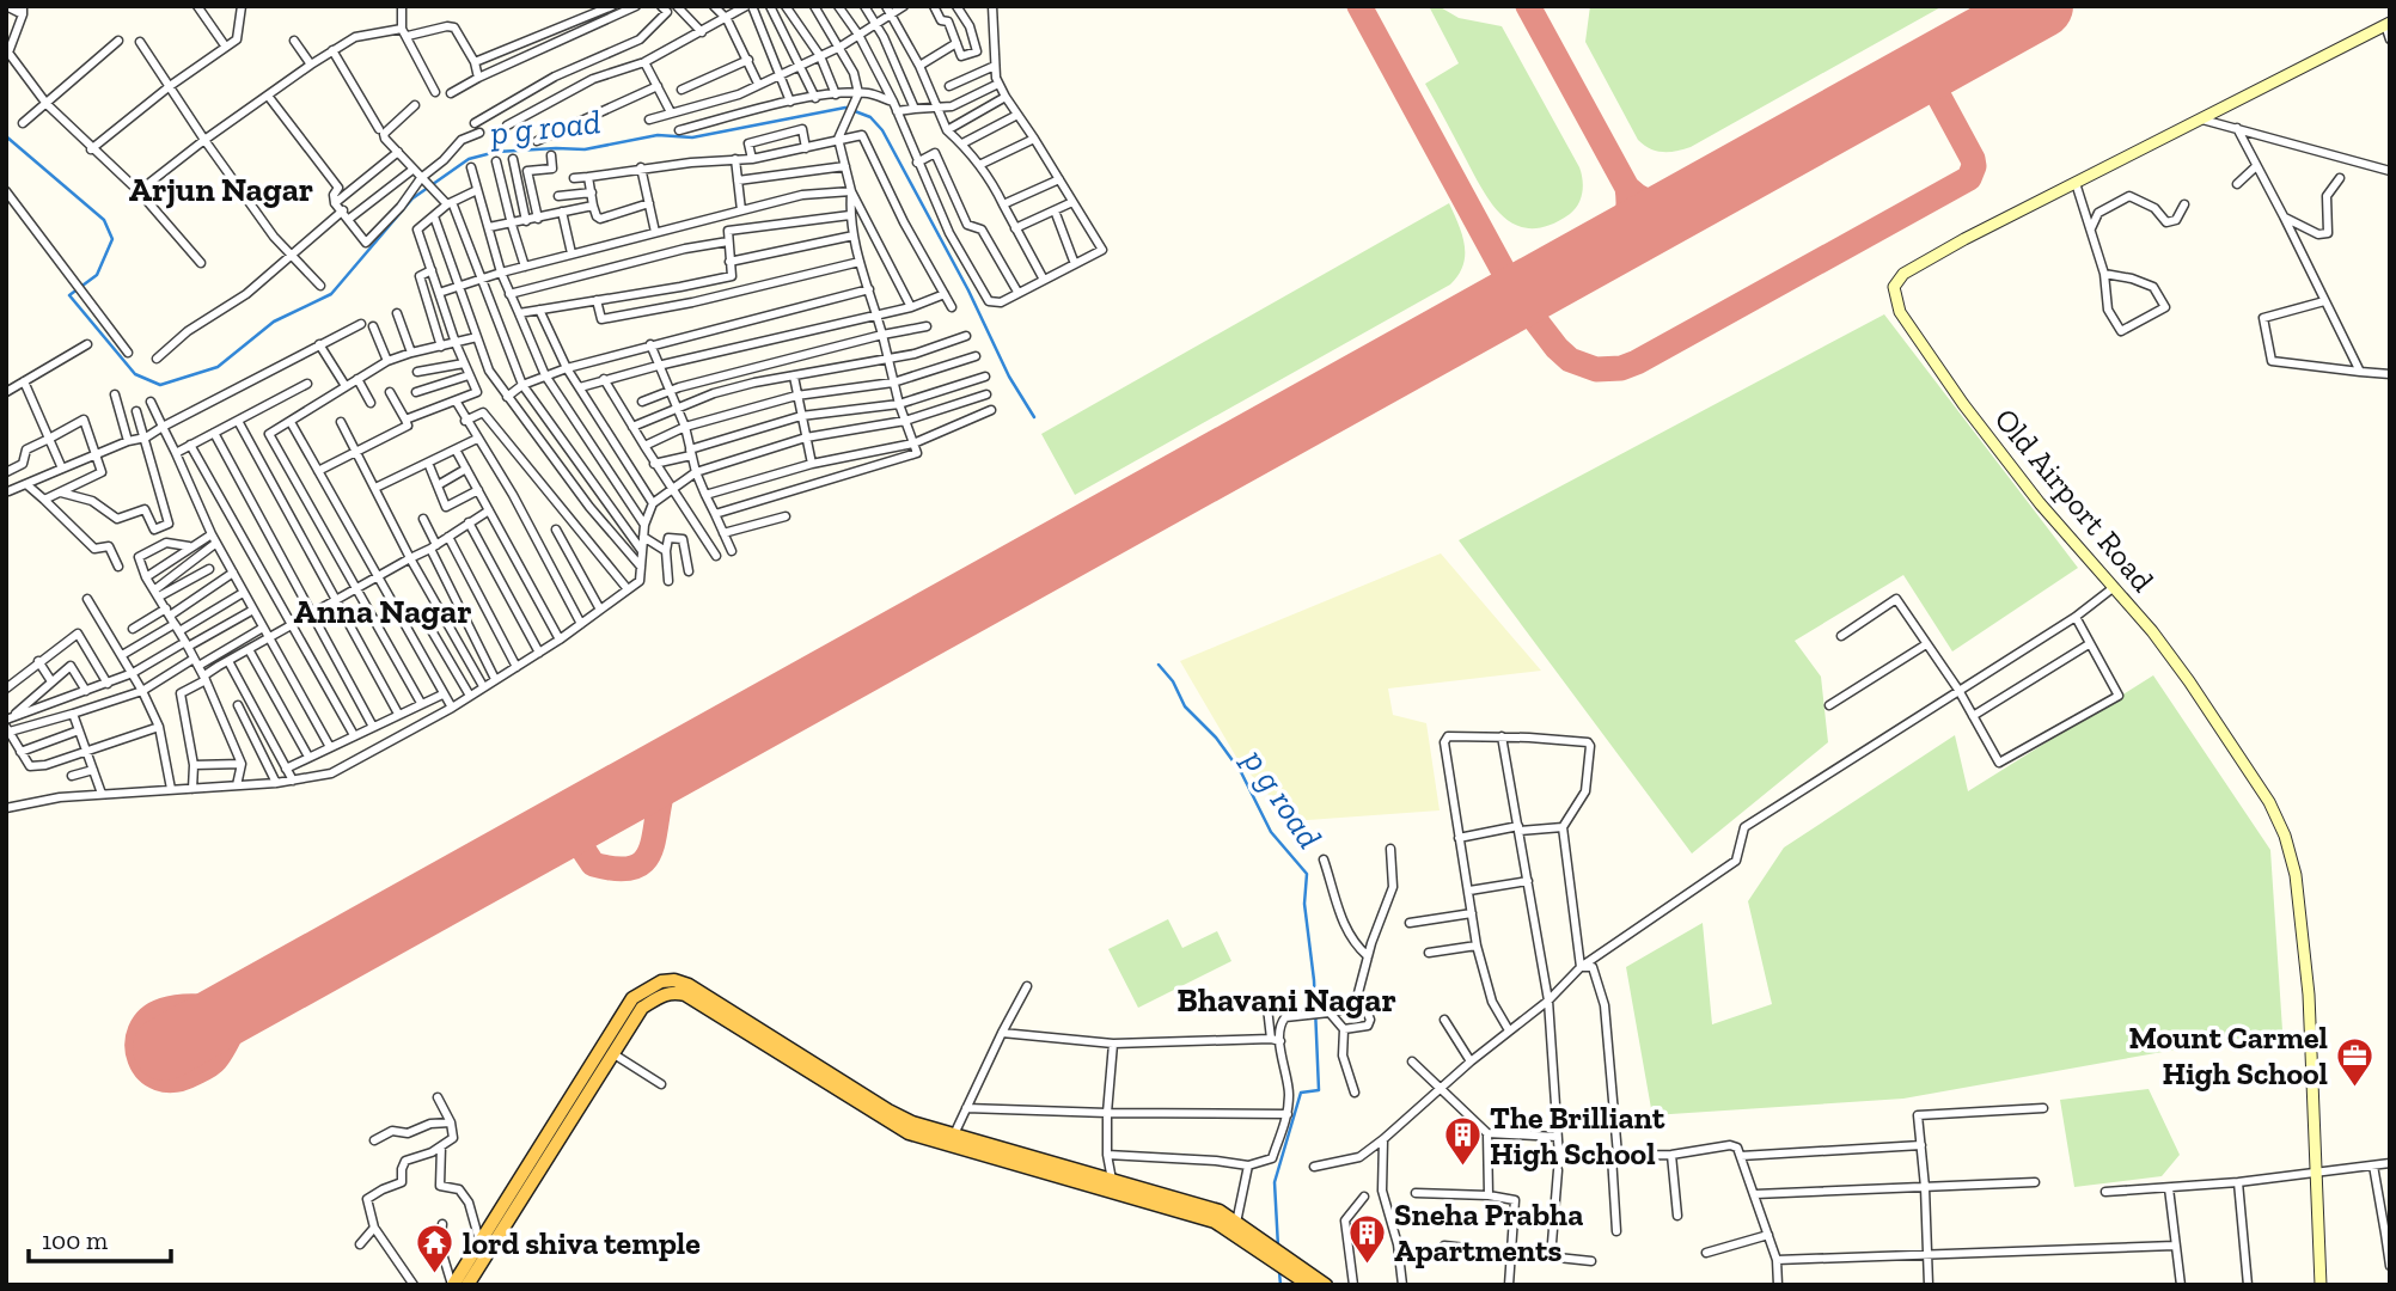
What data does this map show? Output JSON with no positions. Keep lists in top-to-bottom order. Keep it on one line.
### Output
{"streets":{"main road":["Old Airport Road"]},"districts":["Arjun Nagar","Anna Nagar","Bhavani Nagar"],"water":["p g road"],"places":{"office":["Mount Carmel High School"],"building":["The Brilliant High School","Sneha Prabha Apartments"],"temple":["lord shiva temple"]},"scale_bar":"100 m"}
